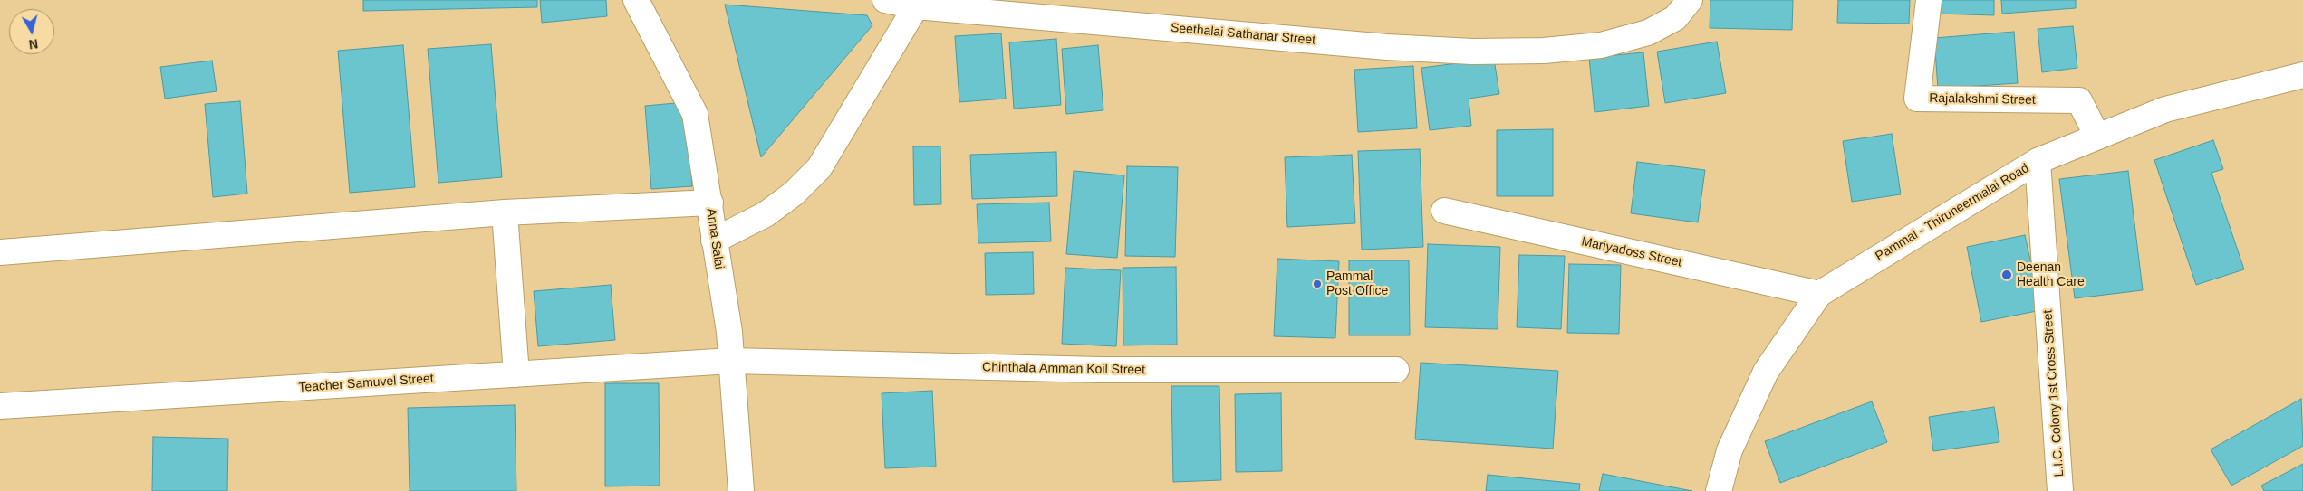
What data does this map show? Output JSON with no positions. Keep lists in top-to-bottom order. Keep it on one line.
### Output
{"streets":{"street":["Seethalai Sathanar Street","Rajalakshmi Street","Pammal - Thiruneermalai Road","Anna Salai","Mariyadoss Street","Chinthala Amman Koil Street","Teacher Samuvel Street","L.I.C. Colony 1st Cross Street"]},"crossings":[["Rajalakshmi Street","Pammal - Thiruneermalai Road"],["Pammal - Thiruneermalai Road","Mariyadoss Street"],["Pammal - Thiruneermalai Road","L.I.C. Colony 1st Cross Street"],["Anna Salai","Chinthala Amman Koil Street"],["Anna Salai","Teacher Samuvel Street"],["Chinthala Amman Koil Street","Teacher Samuvel Street"]],"places":["Deenan Health Care","Pammal Post Office"],"north":"bottom"}
